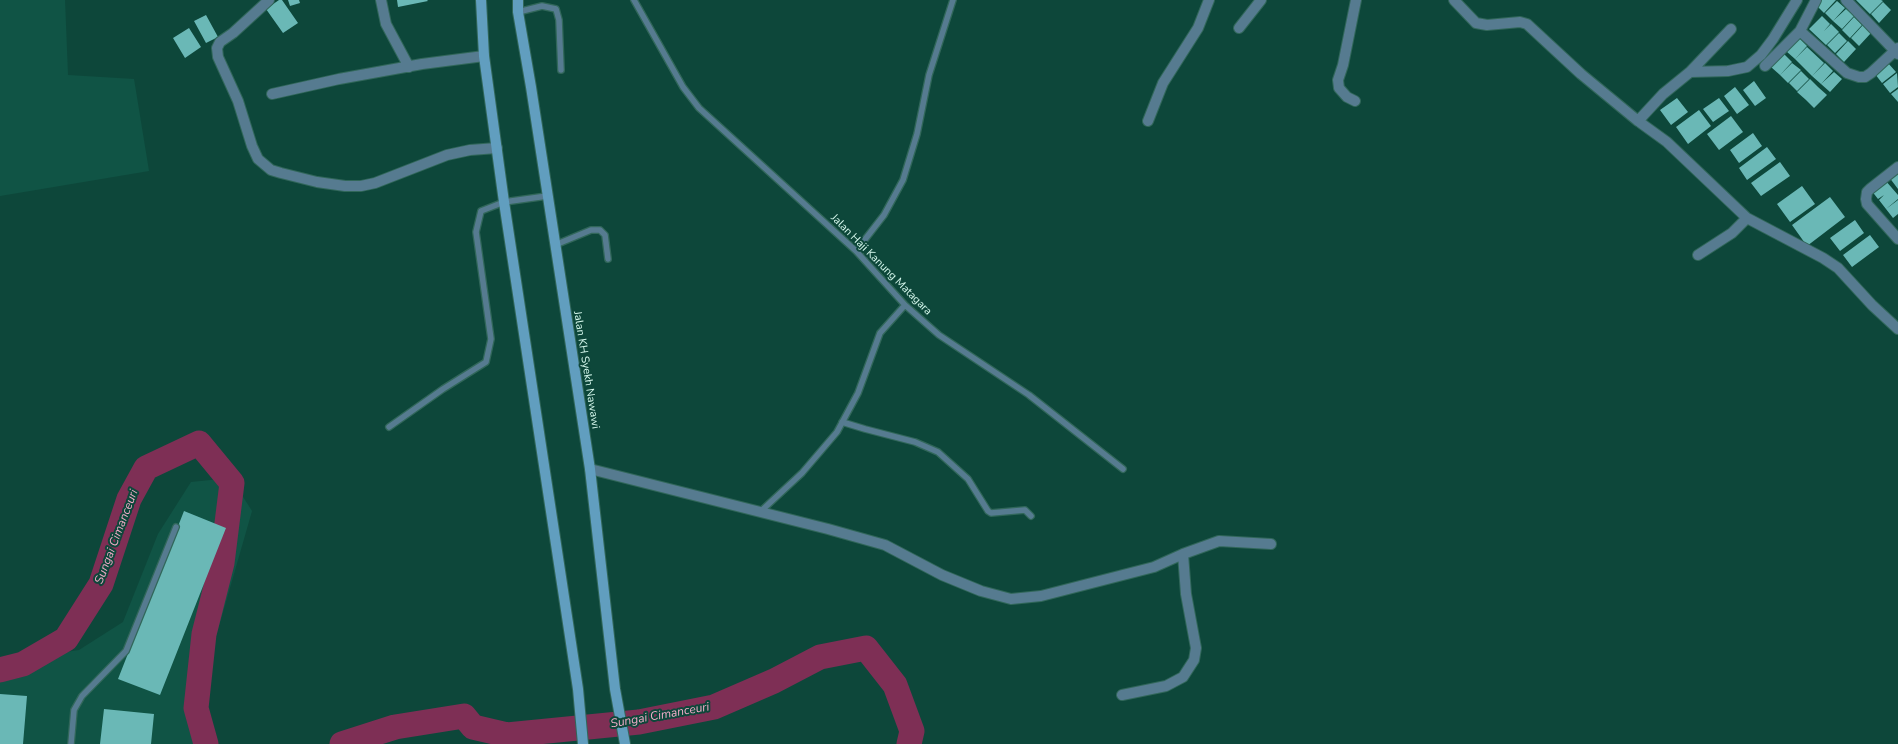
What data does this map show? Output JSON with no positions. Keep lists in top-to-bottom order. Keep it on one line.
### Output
{"streets":{"main road":["Jalan KH Syekh Nawawi"],"lane":["Jalan Haji Kanung Matagara"]},"water":["Sungai Cimanceuri"]}
